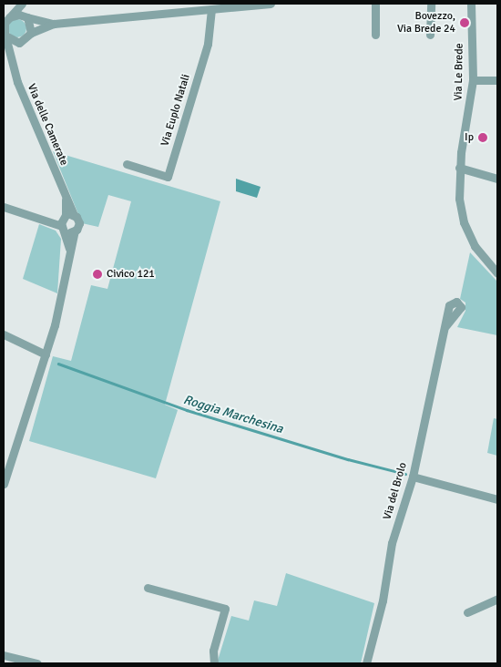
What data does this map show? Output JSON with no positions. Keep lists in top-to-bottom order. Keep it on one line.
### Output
{"streets":{"street":["Via Le Brede","Via Euplo Natali","Via delle Camerate","Via del Brolo"]},"water":["Roggia Marchesina"],"places":["Bovezzo, Via Brede 24","Ip","Civico 121"]}
